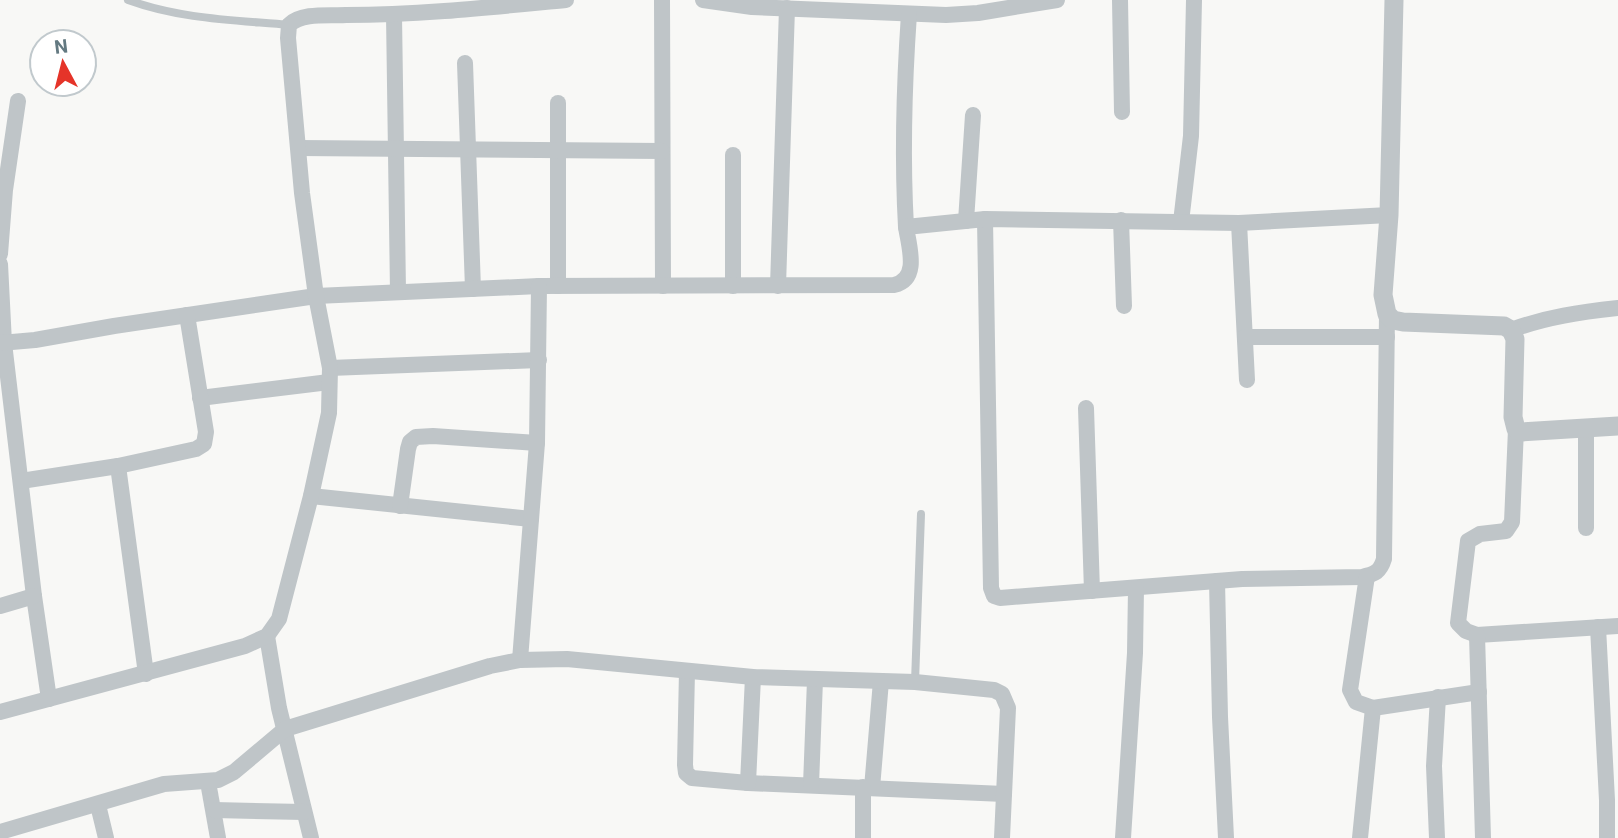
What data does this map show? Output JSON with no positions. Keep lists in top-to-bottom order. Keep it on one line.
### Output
{"north":"top"}
